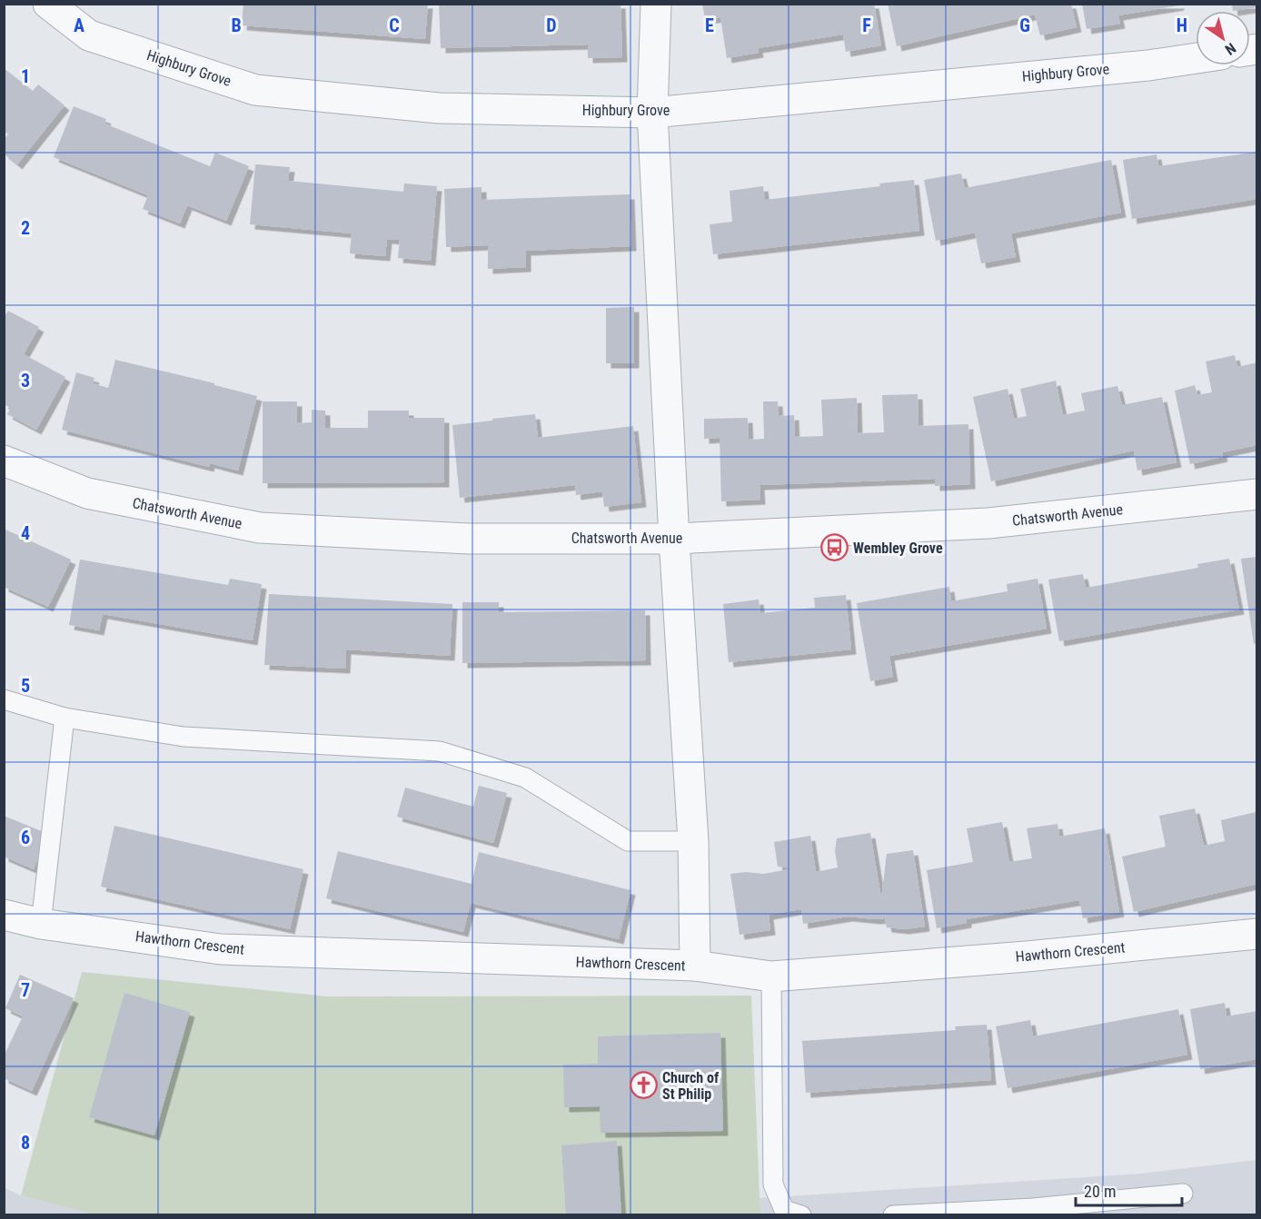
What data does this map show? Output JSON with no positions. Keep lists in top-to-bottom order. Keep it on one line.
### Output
{"streets":{"street":["Highbury Grove","Chatsworth Avenue","Hawthorn Crescent"]},"places":{"bus stop":["Wembley Grove"],"church":["Church of St Philip"]},"scale_bar":"20 m","north":"bottom right","grid":{"columns":["A","B","C","D","E","F","G","H"],"rows":["1","2","3","4","5","6","7","8"]}}
